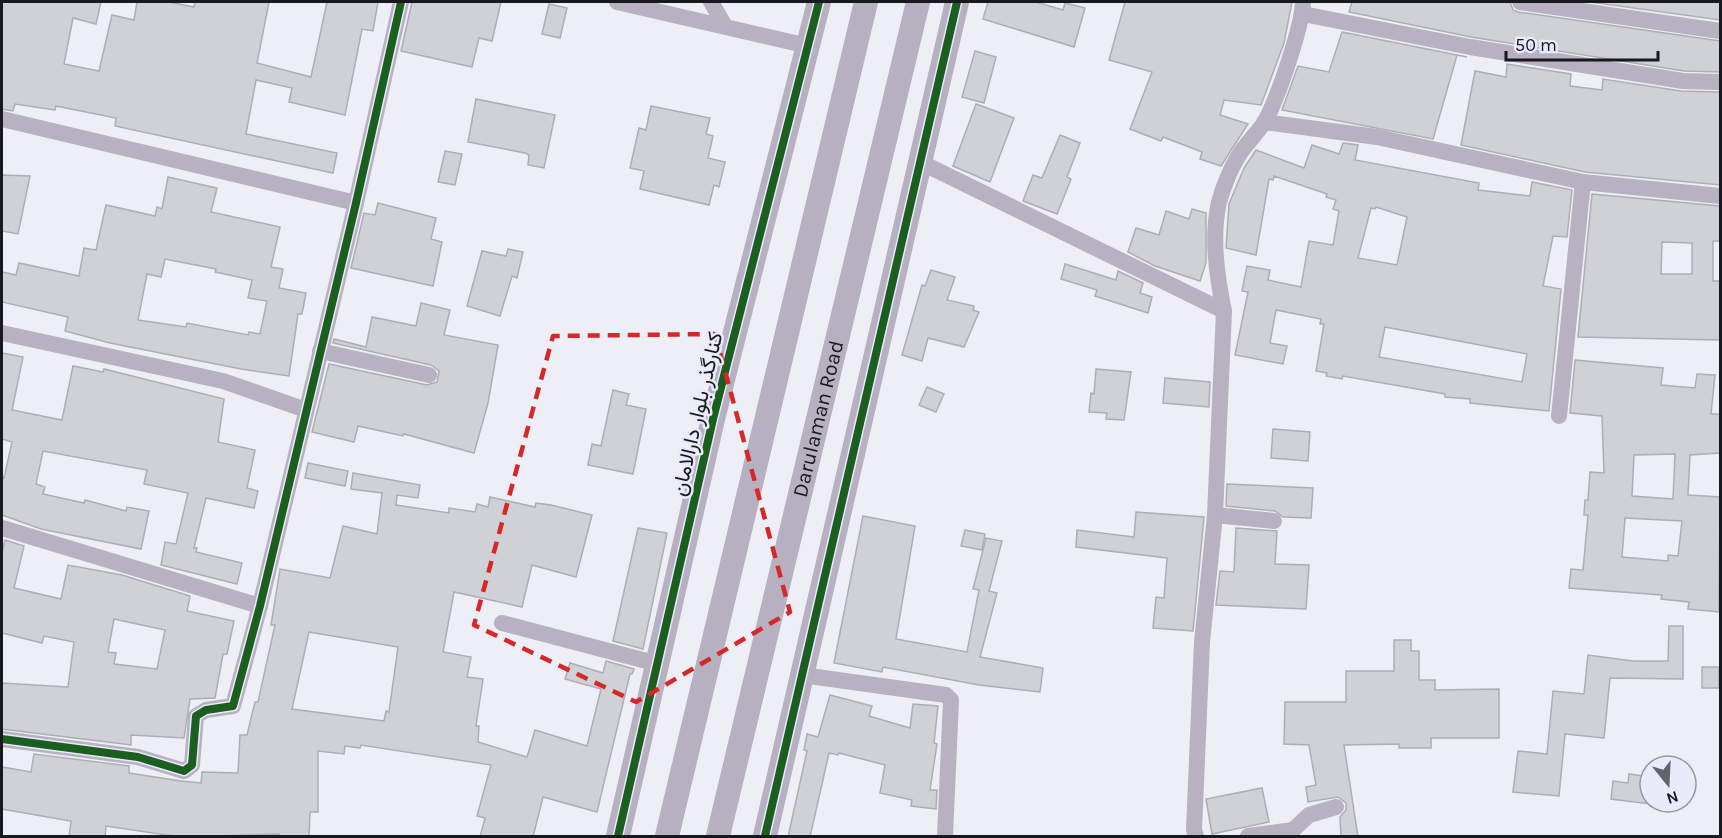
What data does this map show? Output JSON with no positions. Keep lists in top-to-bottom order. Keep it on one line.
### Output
{"streets":{"street":["کنارگذر بلوار دارالامان","Darulaman Road"]},"scale_bar":"50 m","north":"bottom"}
